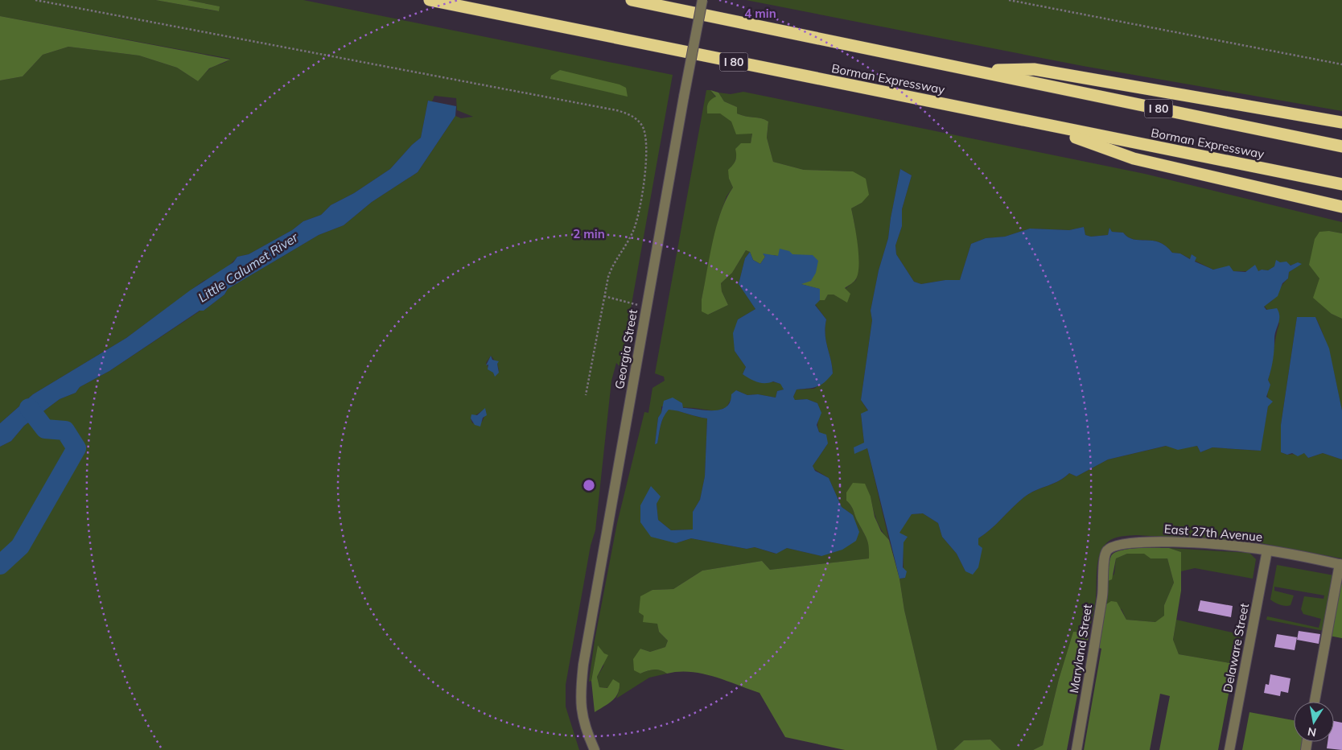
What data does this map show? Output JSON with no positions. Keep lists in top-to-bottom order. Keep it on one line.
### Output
{"streets":{"highway":["I 80","Borman Expressway"],"street":["Georgia Street","East 27th Avenue","Delaware Street","Maryland Street"]},"crossings":[["East 27th Avenue","Delaware Street"],["East 27th Avenue","Maryland Street"]],"water":["Little Calumet River"],"north":"bottom","rings":["4 min","2 min"]}
